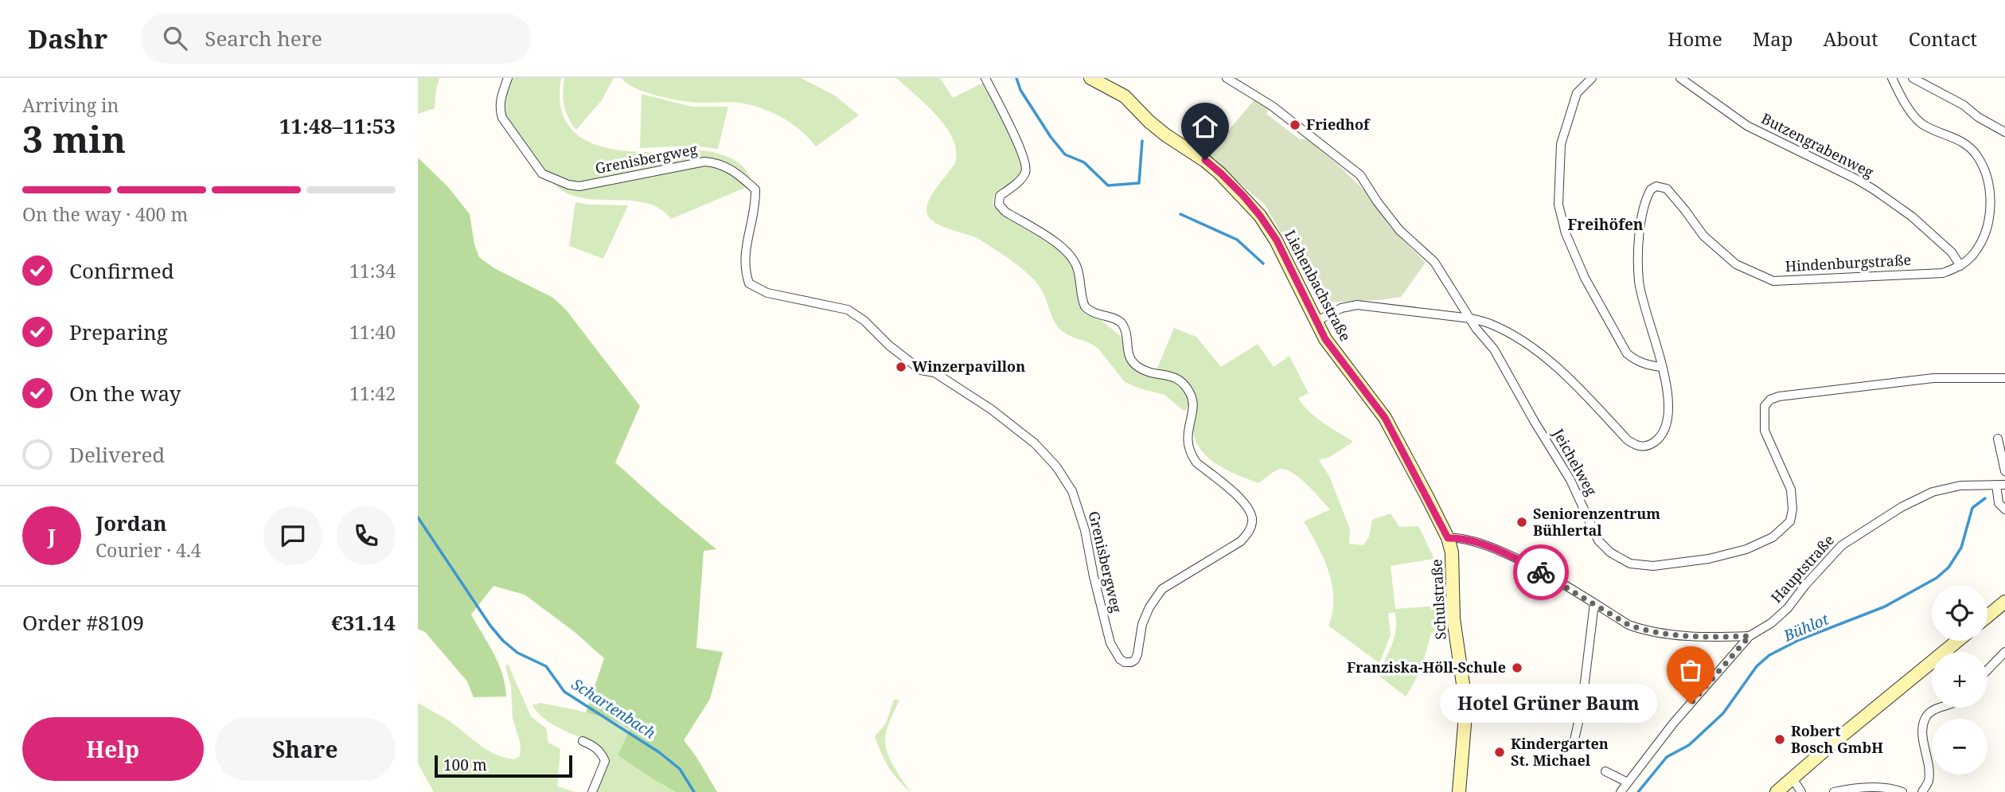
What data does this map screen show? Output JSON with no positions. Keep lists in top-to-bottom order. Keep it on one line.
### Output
{"streets":{"street":["Butzengrabenweg","Grenisbergweg","Hindenburgstraße","Liehenbachstraße","Jeichelweg","Hauptstraße","Schulstraße"]},"crossings":[["Butzengrabenweg","Hindenburgstraße"],["Hindenburgstraße","Liehenbachstraße"],["Hindenburgstraße","Jeichelweg"],["Liehenbachstraße","Schulstraße"]],"districts":["Freihöfen"],"water":["Bühlot","Schartenbach"],"places":["Friedhof","Winzerpavillon","Seniorenzentrum Bühlertal","Franziska-Höll-Schule","Hotel Grüner Baum","Robert Bosch GmbH","Kindergarten St. Michael"],"scale_bar":"100 m","page":{"header":"Dashr","search":"Search here","nav":["Home","Map","About","Contact"],"heading":["3 min","Arriving in","11:48–11:53"],"panel":["Jordan","Courier · 4.4","Order #8109","€31.14"],"bar":"On the way · 400 m","list":[["Confirmed","11:34"],["Preparing","11:40"],["On the way","11:42"],"Delivered"],"round":"J","map_buttons":["+","−"],"bubble":"Hotel Grüner Baum","buttons":["Help","Share"],"scale":"100 m"}}
